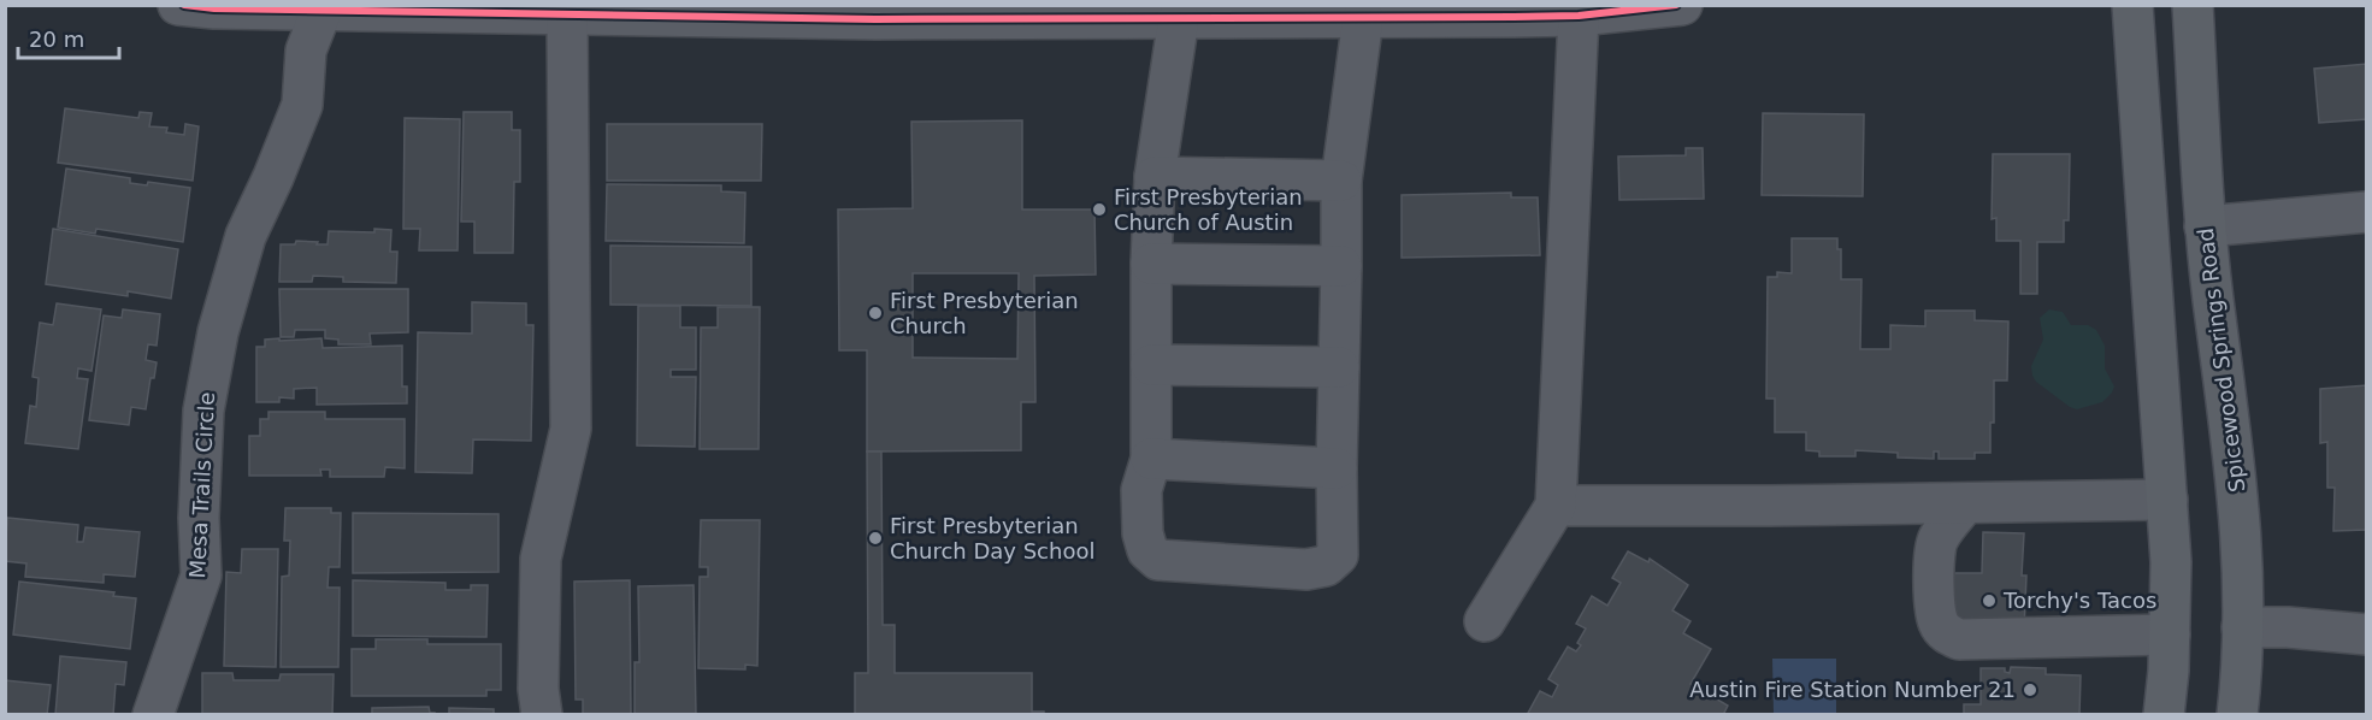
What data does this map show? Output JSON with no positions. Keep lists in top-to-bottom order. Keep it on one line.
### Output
{"streets":{"main road":["Spicewood Springs Road"],"street":["Mesa Trails Circle"]},"places":["First Presbyterian Church of Austin","First Presbyterian Church","First Presbyterian Church Day School","Torchy's Tacos","Austin Fire Station Number 21"],"scale_bar":"20 m"}
